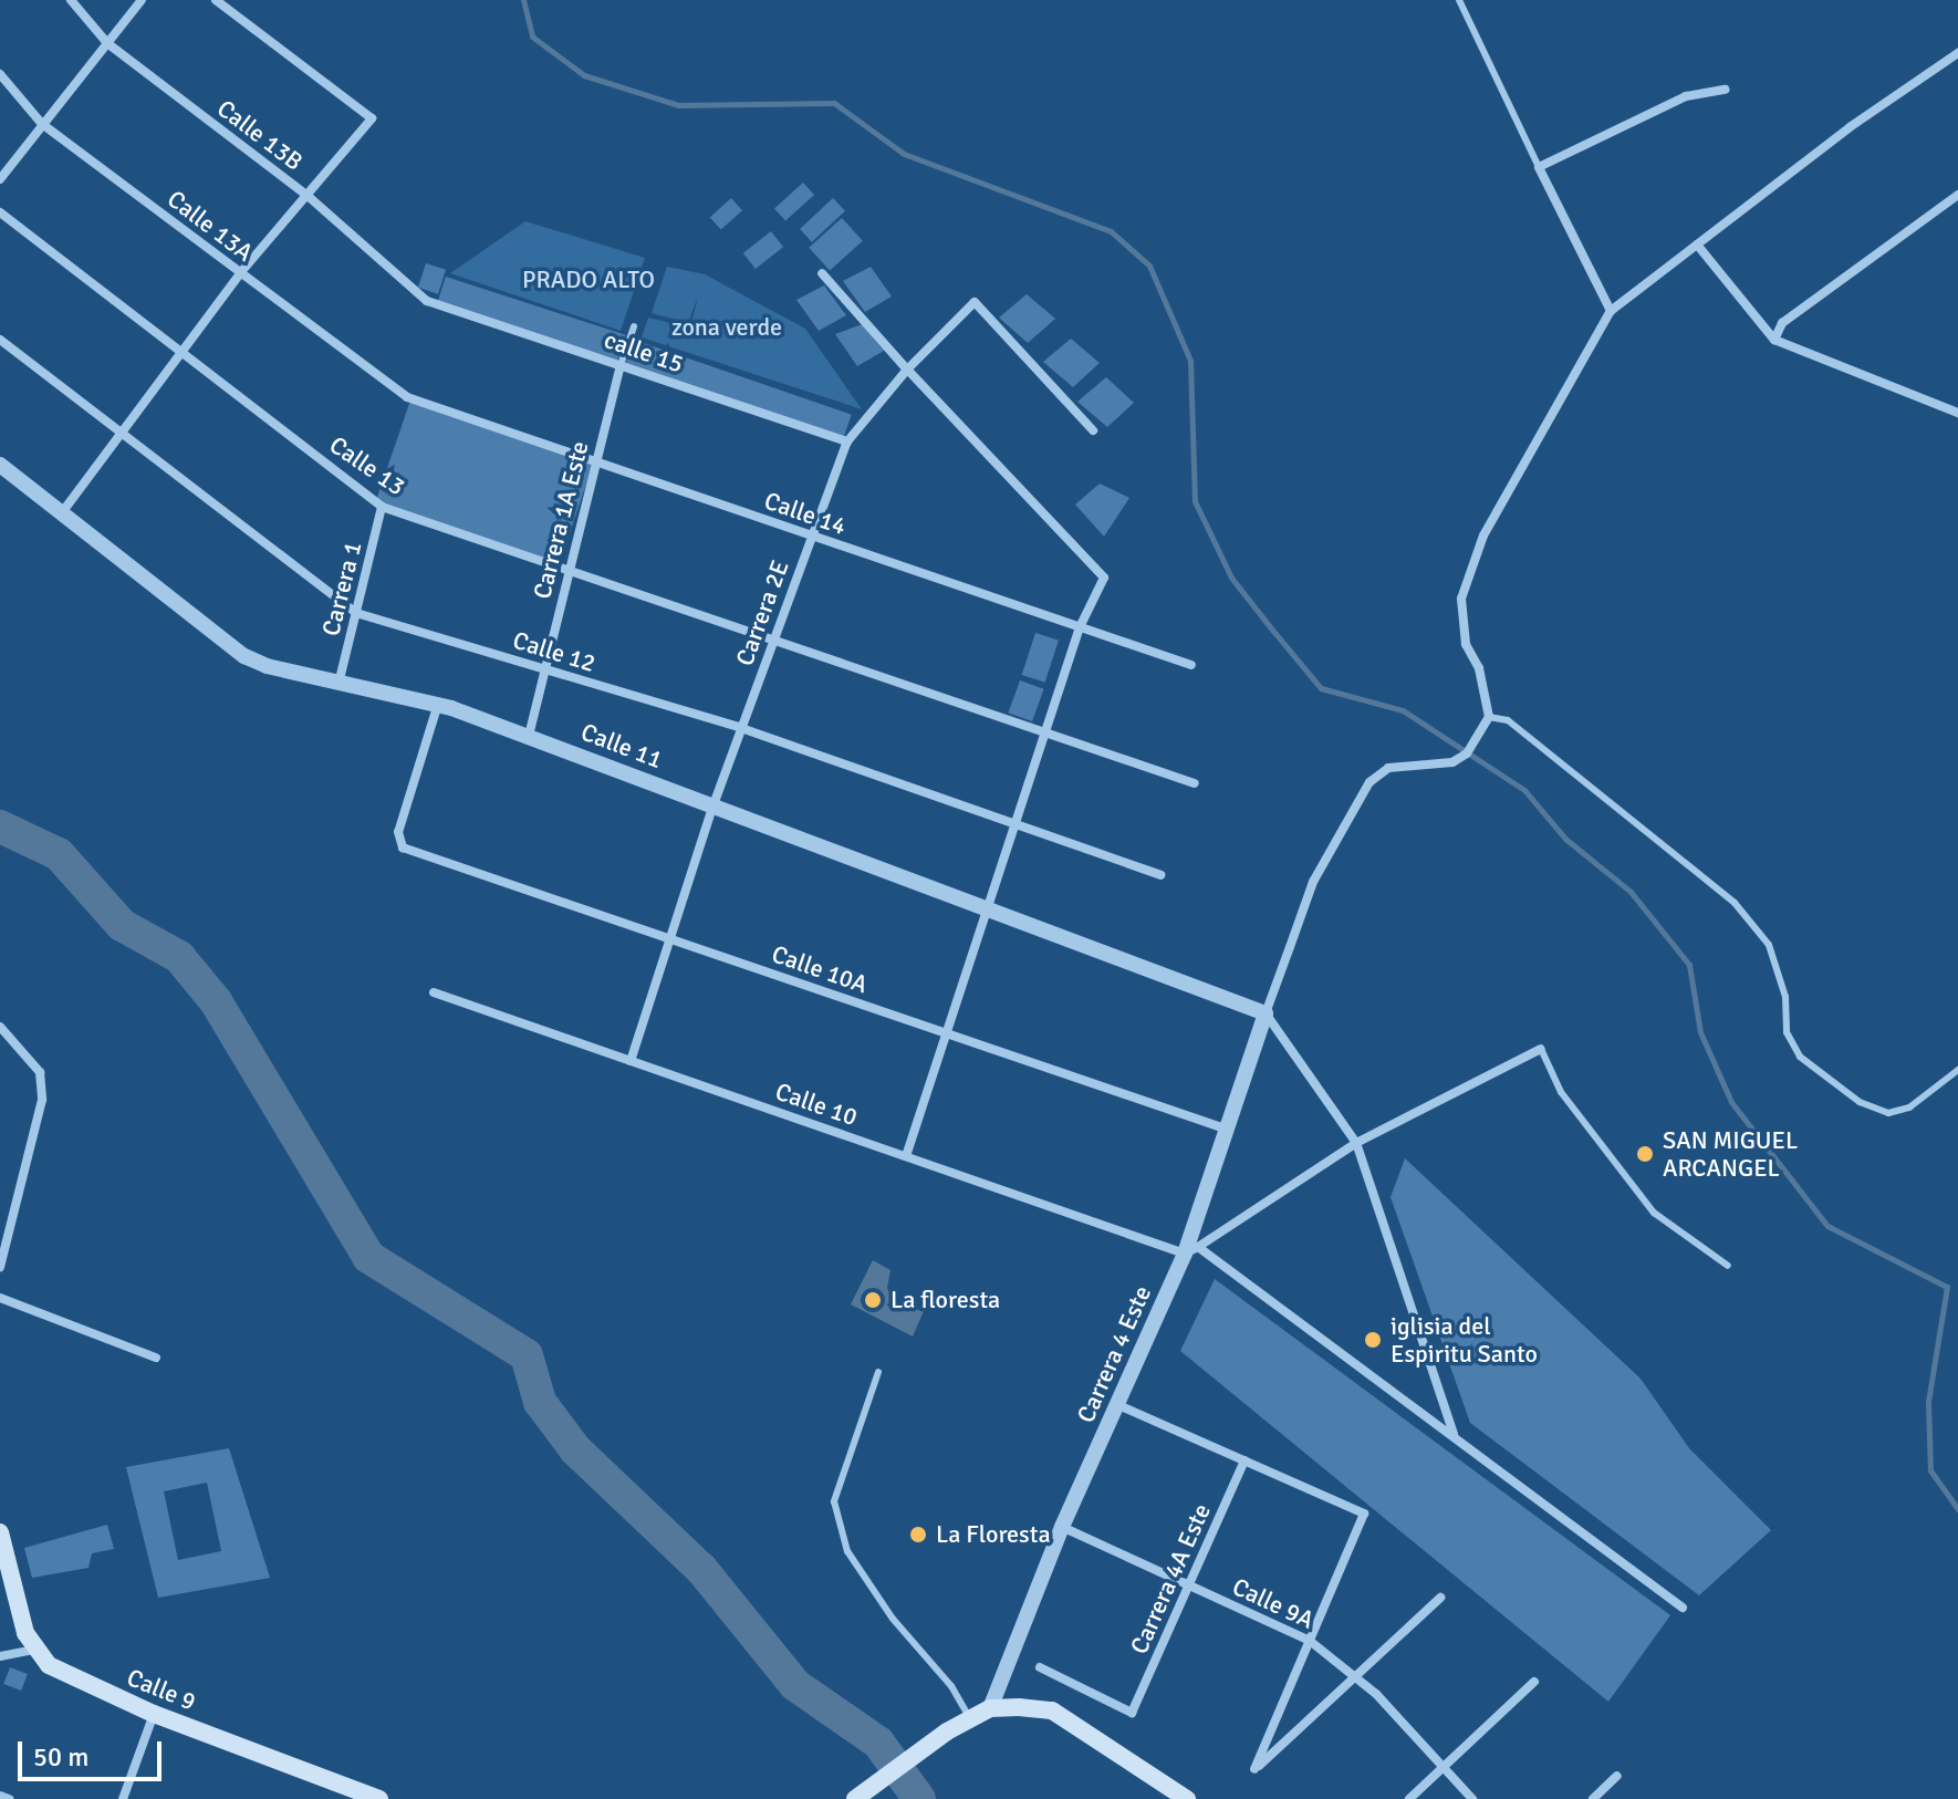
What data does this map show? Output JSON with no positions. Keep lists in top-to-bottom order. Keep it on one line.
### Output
{"streets":{"main road":["Calle 9"],"street":["Calle 13B","Calle 13A","calle 15","Calle 13","Calle 14","Carrera 1A Este","Carrera 1","Carrera 2E","Calle 12","Calle 11","Calle 10A","Calle 10","Carrera 4 Este","Carrera 4A Este","Calle 9A"]},"crossings":[["Calle 13B","calle 15"],["Calle 13A","Calle 14"],["calle 15","Carrera 1A Este"],["calle 15","Carrera 2E"],["Calle 13","Carrera 1A Este"],["Calle 13","Carrera 1"],["Calle 13","Carrera 2E"],["Calle 14","Carrera 1A Este"],["Calle 14","Carrera 2E"],["Carrera 1A Este","Calle 12"],["Carrera 1A Este","Calle 11"],["Carrera 1","Calle 12"],["Carrera 1","Calle 11"],["Carrera 2E","Calle 12"],["Carrera 2E","Calle 11"],["Carrera 2E","Calle 10A"],["Carrera 2E","Calle 10"],["Calle 11","Calle 10A"],["Calle 11","Carrera 4 Este"],["Calle 10A","Carrera 4 Este"],["Calle 10","Carrera 4 Este"],["Carrera 4 Este","Calle 9A"],["Carrera 4A Este","Calle 9A"]],"parks":["PRADO ALTO","zona verde"],"places":["SAN MIGUEL ARCANGEL","La floresta","iglisia del Espiritu Santo","La Floresta"],"scale_bar":"50 m"}
